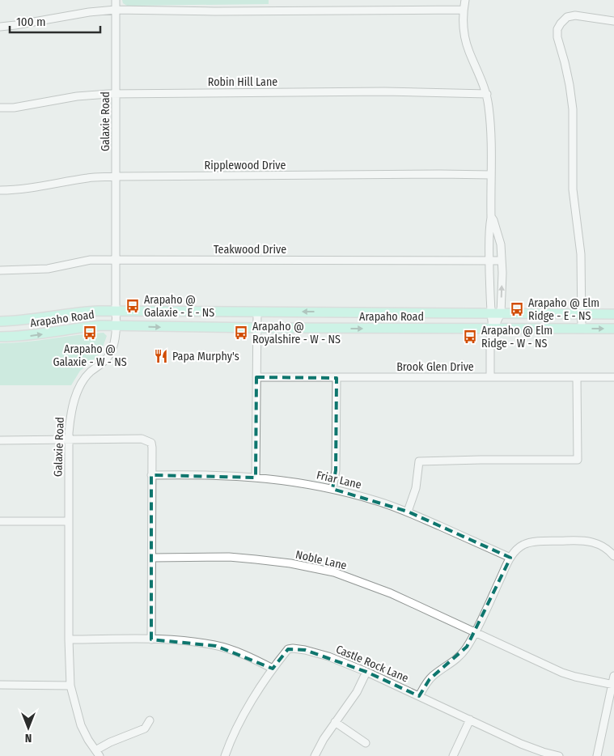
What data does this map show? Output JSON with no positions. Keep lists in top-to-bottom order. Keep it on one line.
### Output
{"streets":{"main road":["Arapaho Road"],"street":["Robin Hill Lane","Galaxie Road","Ripplewood Drive","Teakwood Drive","Brook Glen Drive","Friar Lane","Noble Lane","Castle Rock Lane"]},"crossings":[["Robin Hill Lane","Galaxie Road"],["Galaxie Road","Ripplewood Drive"],["Galaxie Road","Teakwood Drive"],["Galaxie Road","Arapaho Road"]],"places":{"bus stop":["Arapaho @ Galaxie - E - NS","Arapaho @ Elm Ridge - E - NS","Arapaho @ Galaxie - W - NS","Arapaho @ Royalshire - W - NS","Arapaho @ Elm Ridge - W - NS"],"restaurant":["Papa Murphy's"]},"scale_bar":"100 m","north":"bottom"}
